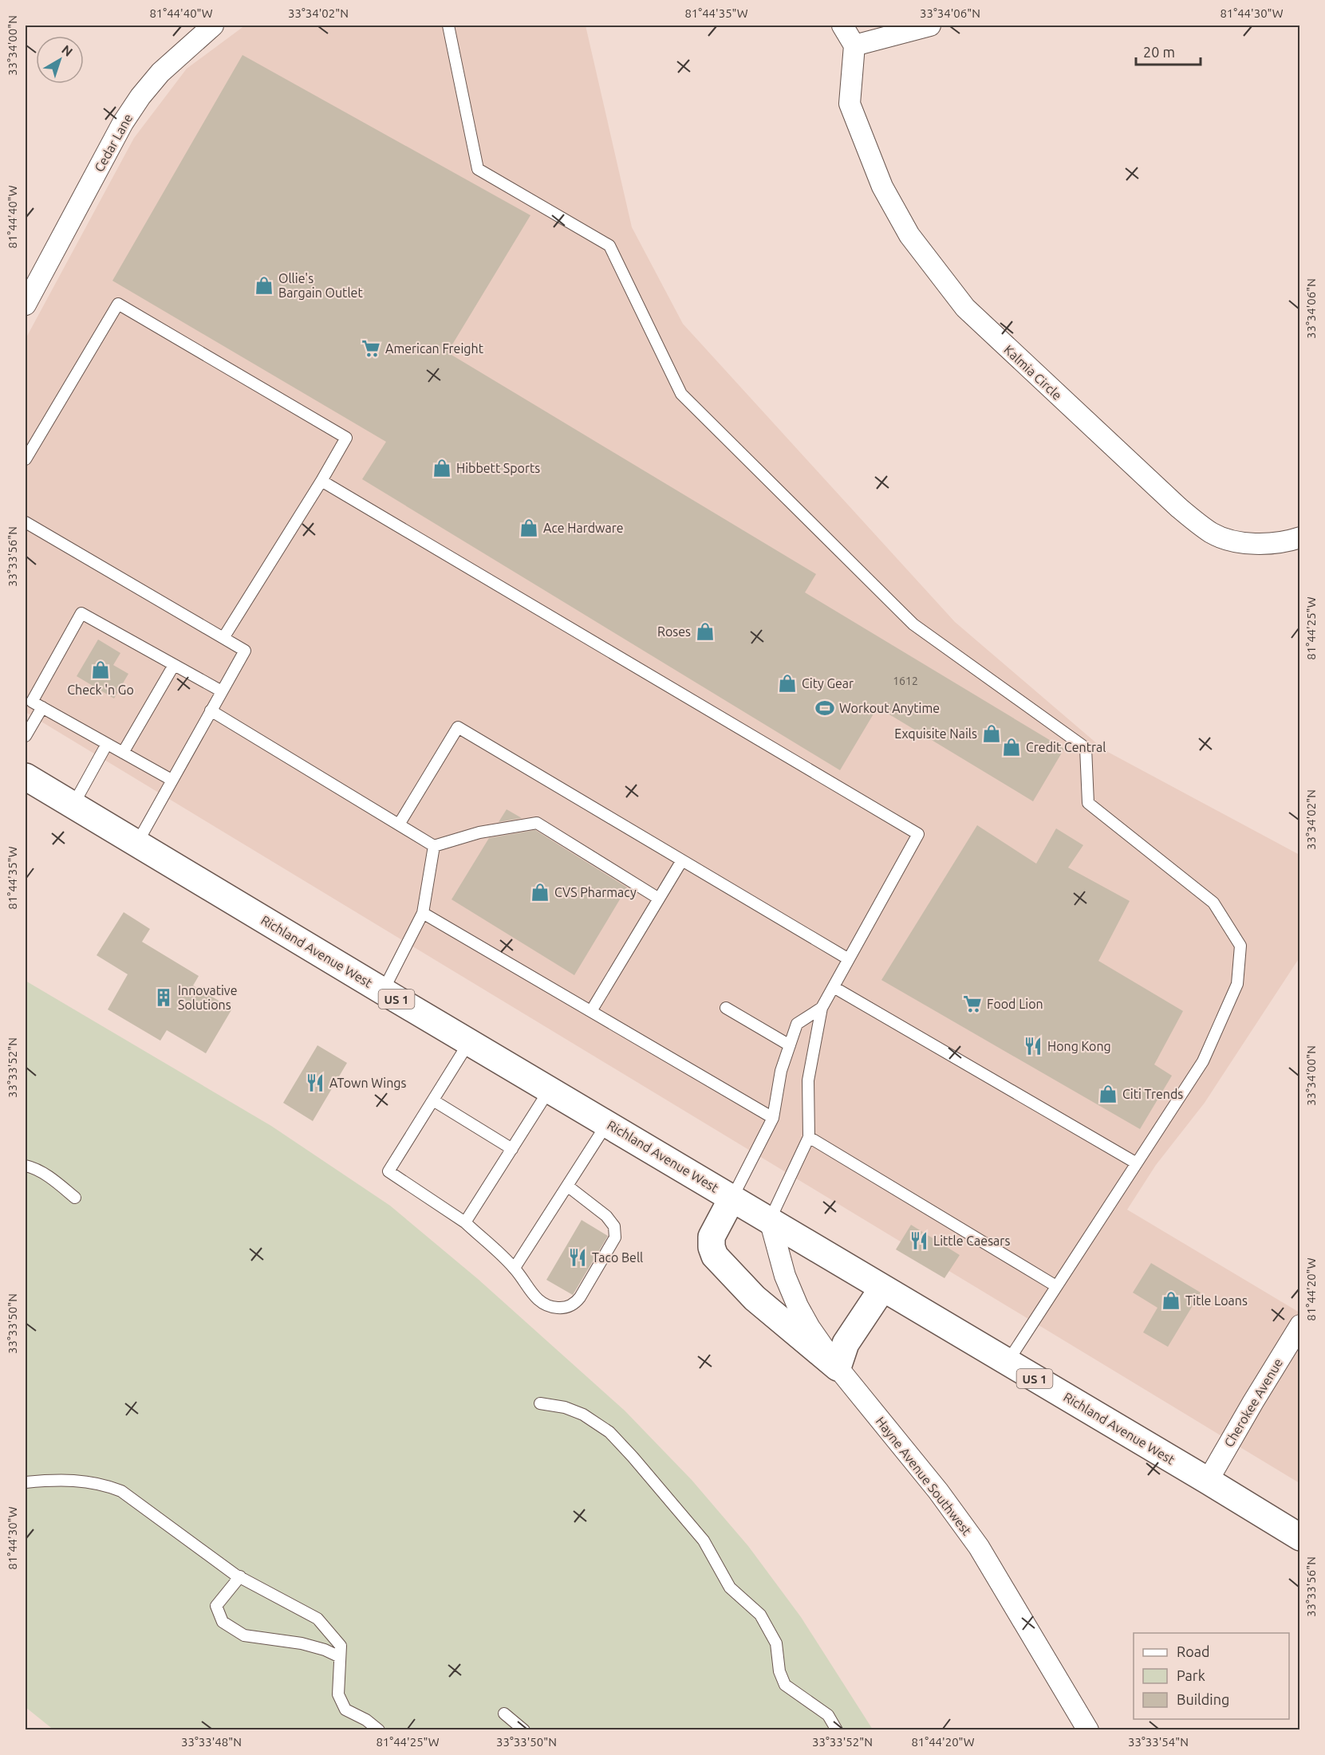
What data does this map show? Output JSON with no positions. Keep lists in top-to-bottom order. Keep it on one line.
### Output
{"streets":{"main road":["Richland Avenue West","US 1"],"street":["Cedar Lane","Kalmia Circle","Cherokee Avenue","Hayne Avenue Southwest"]},"crossings":[["Richland Avenue West","Cherokee Avenue"],["Richland Avenue West","Hayne Avenue Southwest"]],"places":{"shop":["Ollie's Bargain Outlet","Hibbett Sports","Ace Hardware","Roses","Check 'n Go","City Gear","Exquisite Nails","Credit Central","CVS Pharmacy","Citi Trends","Title Loans"],"supermarket":["American Freight","Food Lion"],"sports":["Workout Anytime"],"building":["Innovative Solutions"],"restaurant":["Hong Kong","ATown Wings","Little Caesars","Taco Bell"]},"house_numbers":["1612"],"legend":["Road","Park","Building"],"scale_bar":"20 m","north":"top right","coordinates":["81°44'40\"W","33°34'02\"N","81°44'35\"W","33°34'06\"N","81°44'30\"W","33°34'00\"N","33°33'56\"N","81°44'25\"W","33°33'52\"N","81°44'20\"W","33°33'50\"N","33°33'48\"N","33°33'54\"N"]}
